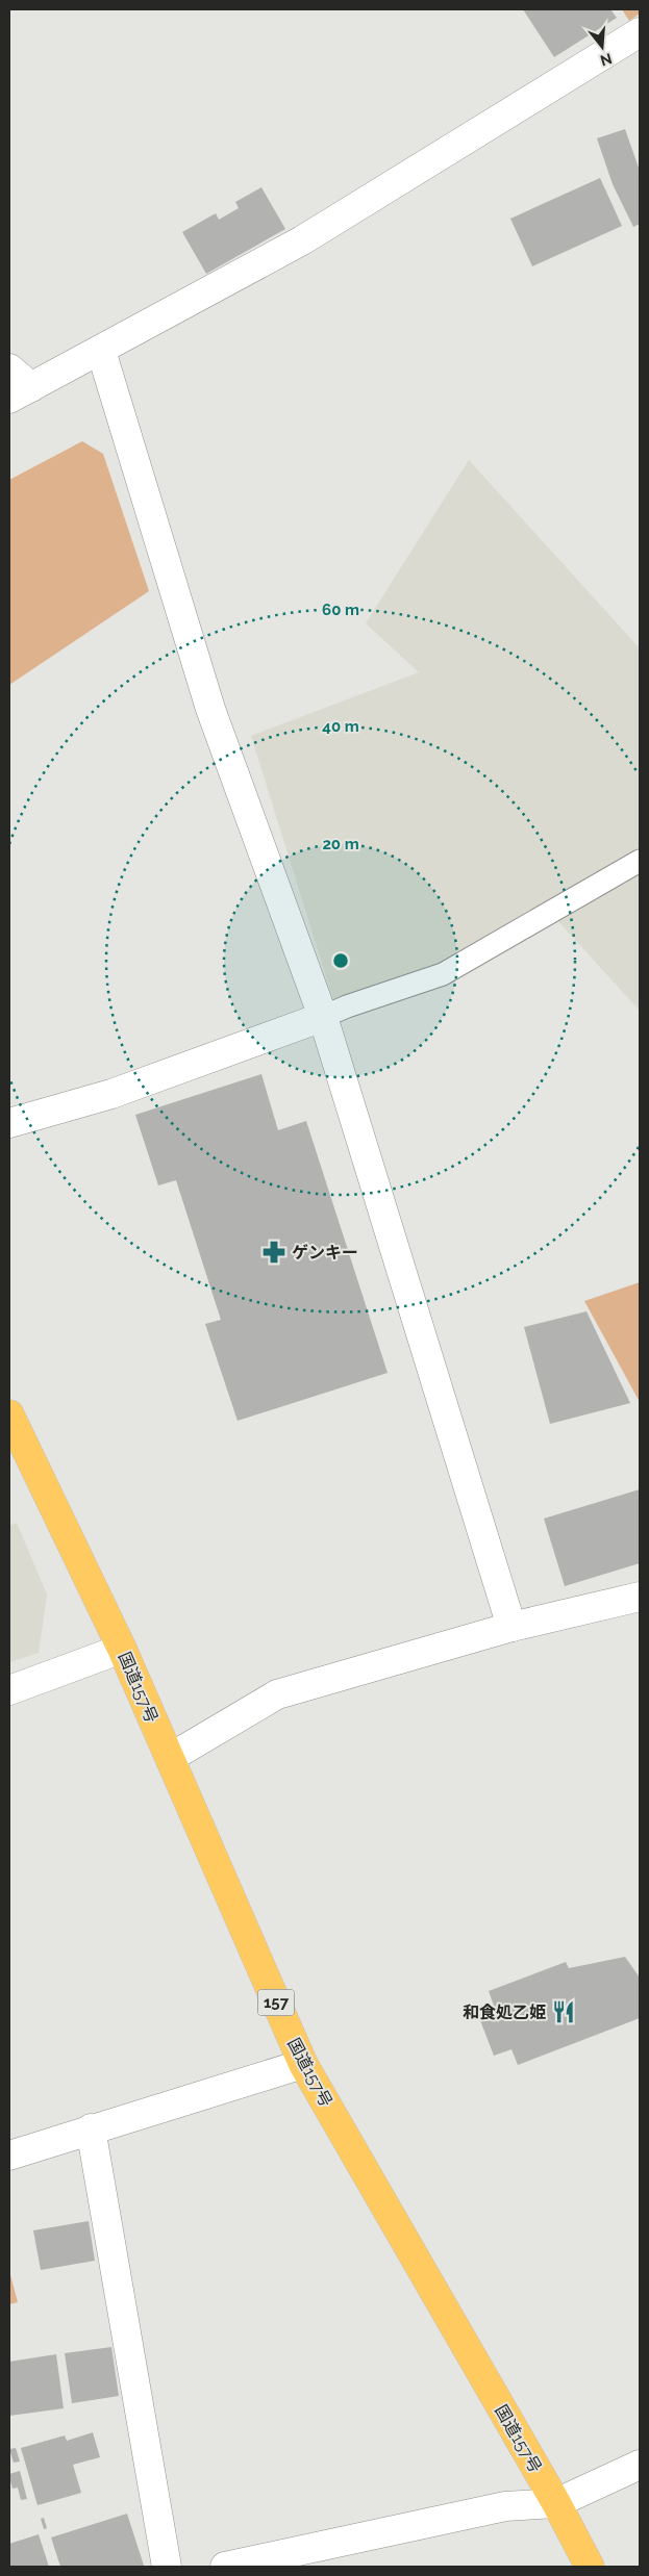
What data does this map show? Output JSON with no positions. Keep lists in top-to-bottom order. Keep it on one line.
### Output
{"streets":{"highway":["国道157号","157"]},"places":{"pharmacy":["ゲンキー"],"restaurant":["和食処乙姫"]},"north":"bottom","rings":["60 m","40 m","20 m"]}
